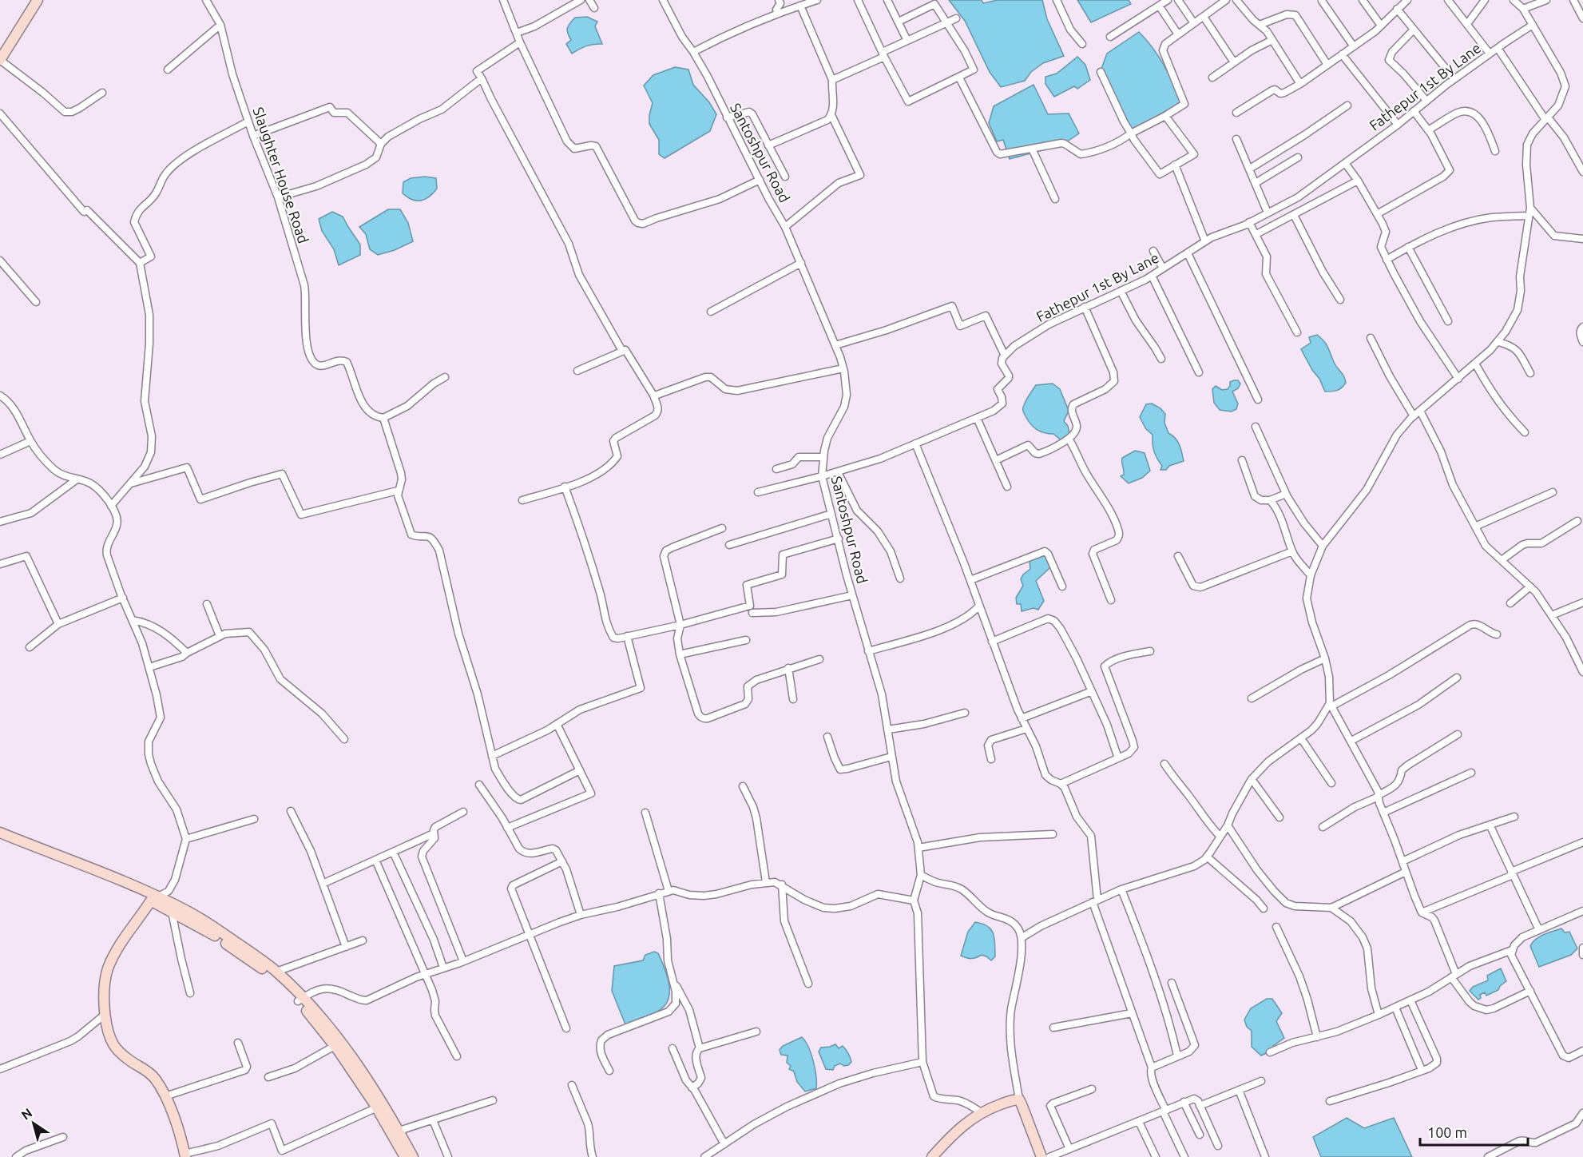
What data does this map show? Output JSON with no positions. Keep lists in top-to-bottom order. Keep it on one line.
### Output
{"streets":{"street":["Fathepur 1st By Lane","Santoshpur Road","Slaughter House Road"]},"scale_bar":"100 m","north":"top left"}
